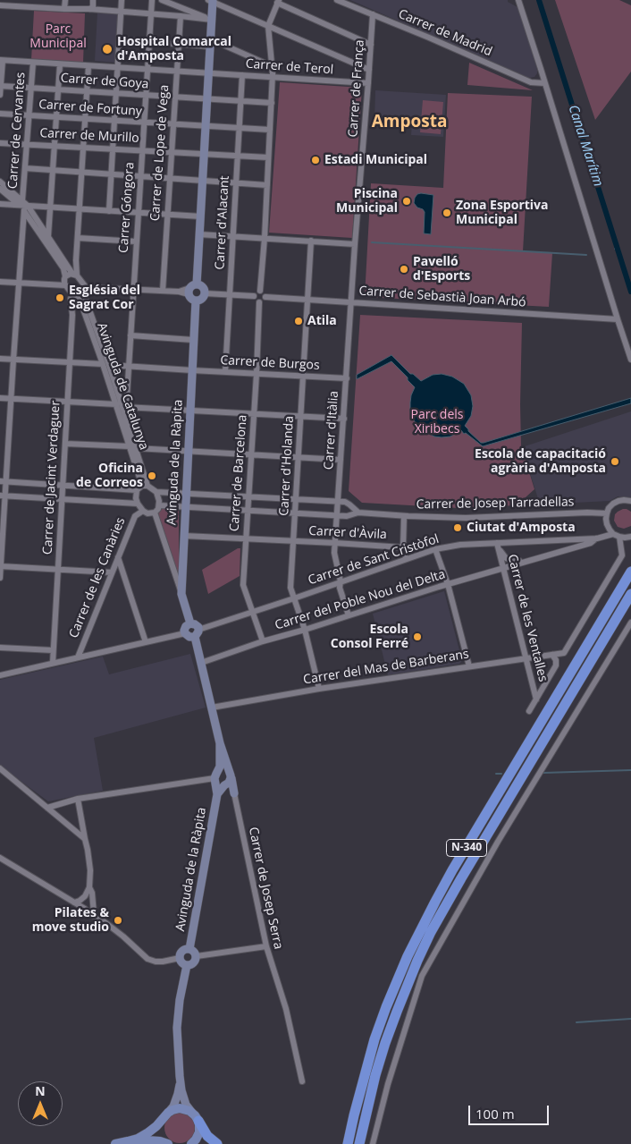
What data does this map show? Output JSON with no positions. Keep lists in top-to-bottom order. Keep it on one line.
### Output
{"streets":{"highway":["N-340"],"street":["Carrer de Madrid","Carrer de Terol","Carrer de Goya","Carrer de França","Carrer de Fortuny","Carrer de Cervantes","Carrer de Murillo","Carrer de Lope de Vega","Carrer Góngora","Carrer d'Alacant","Carrer de Sebastià Joan Arbó","Carrer de Burgos","Avinguda de Catalunya","Carrer d'Itàlia","Avinguda de la Ràpita","Carrer d'Holanda","Carrer de Barcelona","Carrer de Jacint Verdaguer","Carrer de Josep Tarradellas","Carrer d'Àvila","Carrer de Sant Cristòfol","Carrer de les Canàries","Carrer del Poble Nou del Delta","Carrer de les Ventalles","Carrer del Mas de Barberans","Carrer de Josep Serra"]},"crossings":[["Carrer de Madrid","Carrer de França"],["Carrer de Terol","Carrer de França"],["Carrer de Terol","Carrer de Cervantes"],["Carrer de Terol","Carrer de Lope de Vega"],["Carrer de Terol","Carrer Góngora"],["Carrer de Terol","Carrer d'Alacant"],["Carrer de Goya","Carrer de Cervantes"],["Carrer de Goya","Carrer de Lope de Vega"],["Carrer de Goya","Carrer Góngora"],["Carrer de Goya","Carrer d'Alacant"],["Carrer de França","Carrer d'Itàlia"],["Carrer de Fortuny","Carrer de Cervantes"],["Carrer de Fortuny","Carrer de Lope de Vega"],["Carrer de Fortuny","Carrer Góngora"],["Carrer de Fortuny","Carrer d'Alacant"],["Carrer de Cervantes","Carrer de Murillo"],["Carrer de Murillo","Carrer de Lope de Vega"],["Carrer de Murillo","Carrer Góngora"],["Carrer de Murillo","Carrer d'Alacant"],["Carrer Góngora","Carrer de Burgos"],["Carrer Góngora","Avinguda de Catalunya"],["Carrer d'Alacant","Carrer de Burgos"],["Carrer de Sebastià Joan Arbó","Carrer d'Itàlia"],["Carrer de Sebastià Joan Arbó","Carrer d'Holanda"],["Carrer de Sebastià Joan Arbó","Carrer de Barcelona"],["Carrer de Burgos","Avinguda de Catalunya"],["Carrer de Burgos","Carrer d'Itàlia"],["Carrer de Burgos","Avinguda de la Ràpita"],["Carrer de Burgos","Carrer d'Holanda"],["Carrer de Burgos","Carrer de Barcelona"],["Carrer de Burgos","Carrer de Jacint Verdaguer"],["Avinguda de Catalunya","Carrer de Jacint Verdaguer"],["Avinguda de Catalunya","Carrer de Josep Tarradellas"],["Avinguda de Catalunya","Carrer de les Canàries"],["Carrer d'Itàlia","Carrer de Josep Tarradellas"],["Carrer d'Itàlia","Carrer d'Àvila"],["Carrer d'Itàlia","Carrer de Sant Cristòfol"],["Carrer d'Itàlia","Carrer del Poble Nou del Delta"],["Avinguda de la Ràpita","Carrer de Josep Tarradellas"],["Avinguda de la Ràpita","Carrer d'Àvila"],["Avinguda de la Ràpita","Carrer de Sant Cristòfol"],["Carrer d'Holanda","Carrer de Josep Tarradellas"],["Carrer d'Holanda","Carrer d'Àvila"],["Carrer d'Holanda","Carrer de Sant Cristòfol"],["Carrer d'Holanda","Carrer del Poble Nou del Delta"],["Carrer d'Holanda","Carrer del Mas de Barberans"],["Carrer de Barcelona","Carrer de Josep Tarradellas"],["Carrer de Barcelona","Carrer d'Àvila"],["Carrer de Barcelona","Carrer de Sant Cristòfol"],["Carrer de Barcelona","Carrer del Poble Nou del Delta"],["Carrer de Josep Tarradellas","Carrer de les Canàries"],["Carrer de Sant Cristòfol","Carrer del Poble Nou del Delta"],["Carrer de Sant Cristòfol","Carrer de les Ventalles"],["Carrer del Poble Nou del Delta","Carrer de les Ventalles"],["Carrer de les Ventalles","Carrer del Mas de Barberans"]],"districts":["Amposta"],"water":["Canal Marítim"],"parks":["Parc Municipal","Parc dels Xiribecs"],"places":["Hospital Comarcal d'Amposta","Estadi Municipal","Piscina Municipal","Zona Esportiva Municipal","Pavelló d'Esports","Església del Sagrat Cor","Atila","Escola de capacitació agrària d'Amposta","Oficina de Correos","Ciutat d'Amposta","Escola Consol Ferré","Pilates & move studio"],"scale_bar":"100 m","north":"top"}
